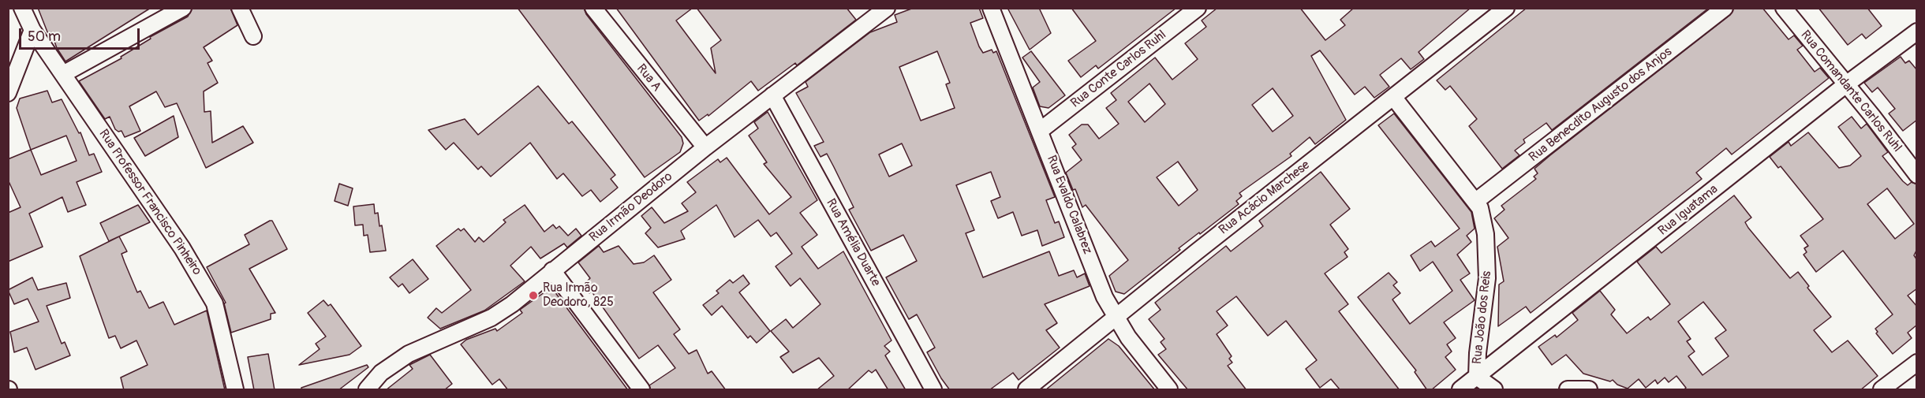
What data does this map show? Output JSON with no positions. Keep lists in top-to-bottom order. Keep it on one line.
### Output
{"streets":{"street":["Rua Conte Carlos Ruhl","Rua A","Rua Comandante Carlos Ruhl","Rua Benecdito Augusto dos Anjos","Rua Acácio Marchese","Rua Professor Francisco Pinheiro","Rua Evaldo Calabrez","Rua Irmão Deodoro","Rua Iguatama","Rua Amélia Duarte","Rua João dos Reis"]},"crossings":[["Rua Conte Carlos Ruhl","Rua Evaldo Calabrez"],["Rua A","Rua Irmão Deodoro"],["Rua Comandante Carlos Ruhl","Rua Iguatama"],["Rua Benecdito Augusto dos Anjos","Rua João dos Reis"],["Rua Acácio Marchese","Rua Evaldo Calabrez"],["Rua Acácio Marchese","Rua João dos Reis"],["Rua Irmão Deodoro","Rua Amélia Duarte"],["Rua Iguatama","Rua João dos Reis"]],"places":["Rua Irmão Deodoro, 825"],"scale_bar":"50 m"}
